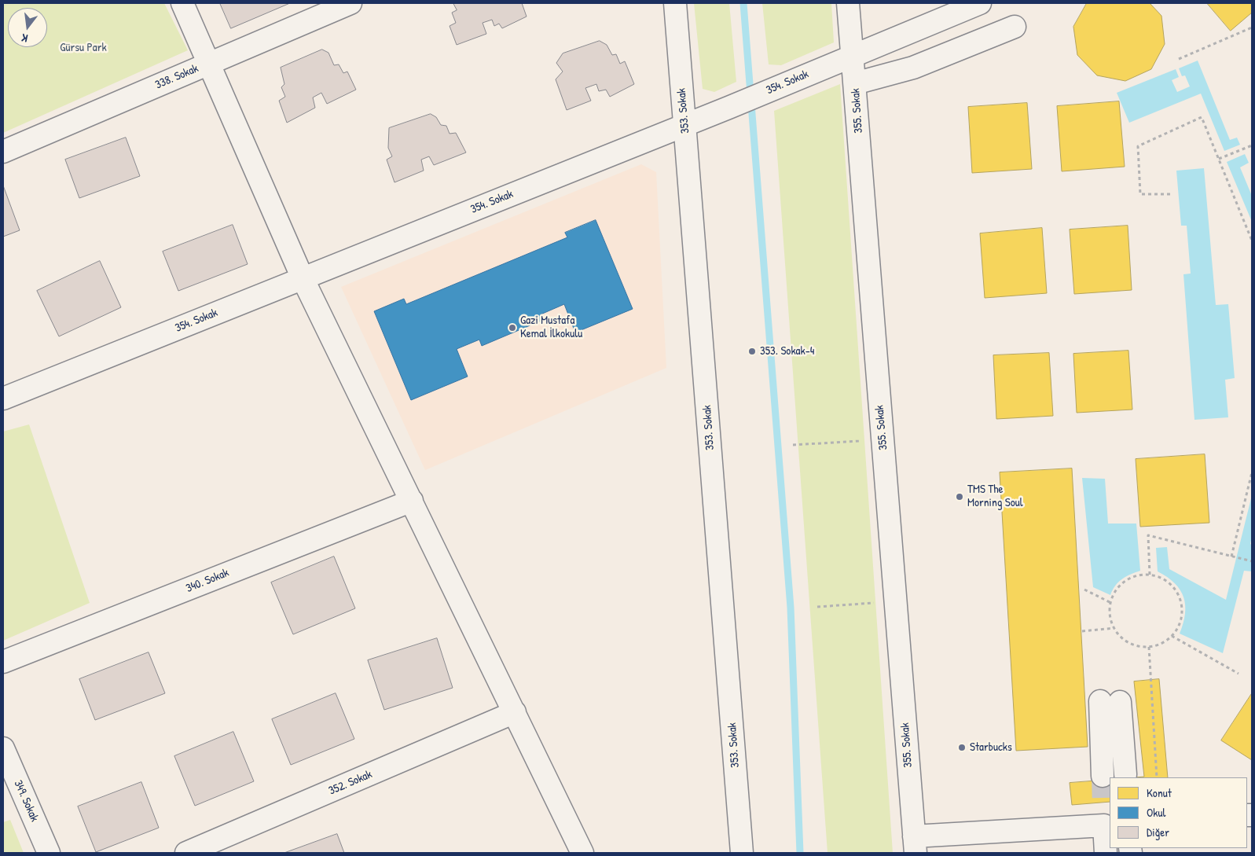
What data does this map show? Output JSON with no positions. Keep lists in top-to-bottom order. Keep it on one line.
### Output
{"streets":{"street":["338. Sokak","354. Sokak","353. Sokak","355. Sokak","340. Sokak","352. Sokak","349. Sokak"]},"crossings":[["354. Sokak","353. Sokak"],["354. Sokak","355. Sokak"]],"parks":["Gürsu Park"],"places":["Gazi Mustafa Kemal İlkokulu","353. Sokak-4","TMS The Morning Soul","Starbucks"],"legend":["Konut","Okul","Diğer"],"north":"bottom"}
